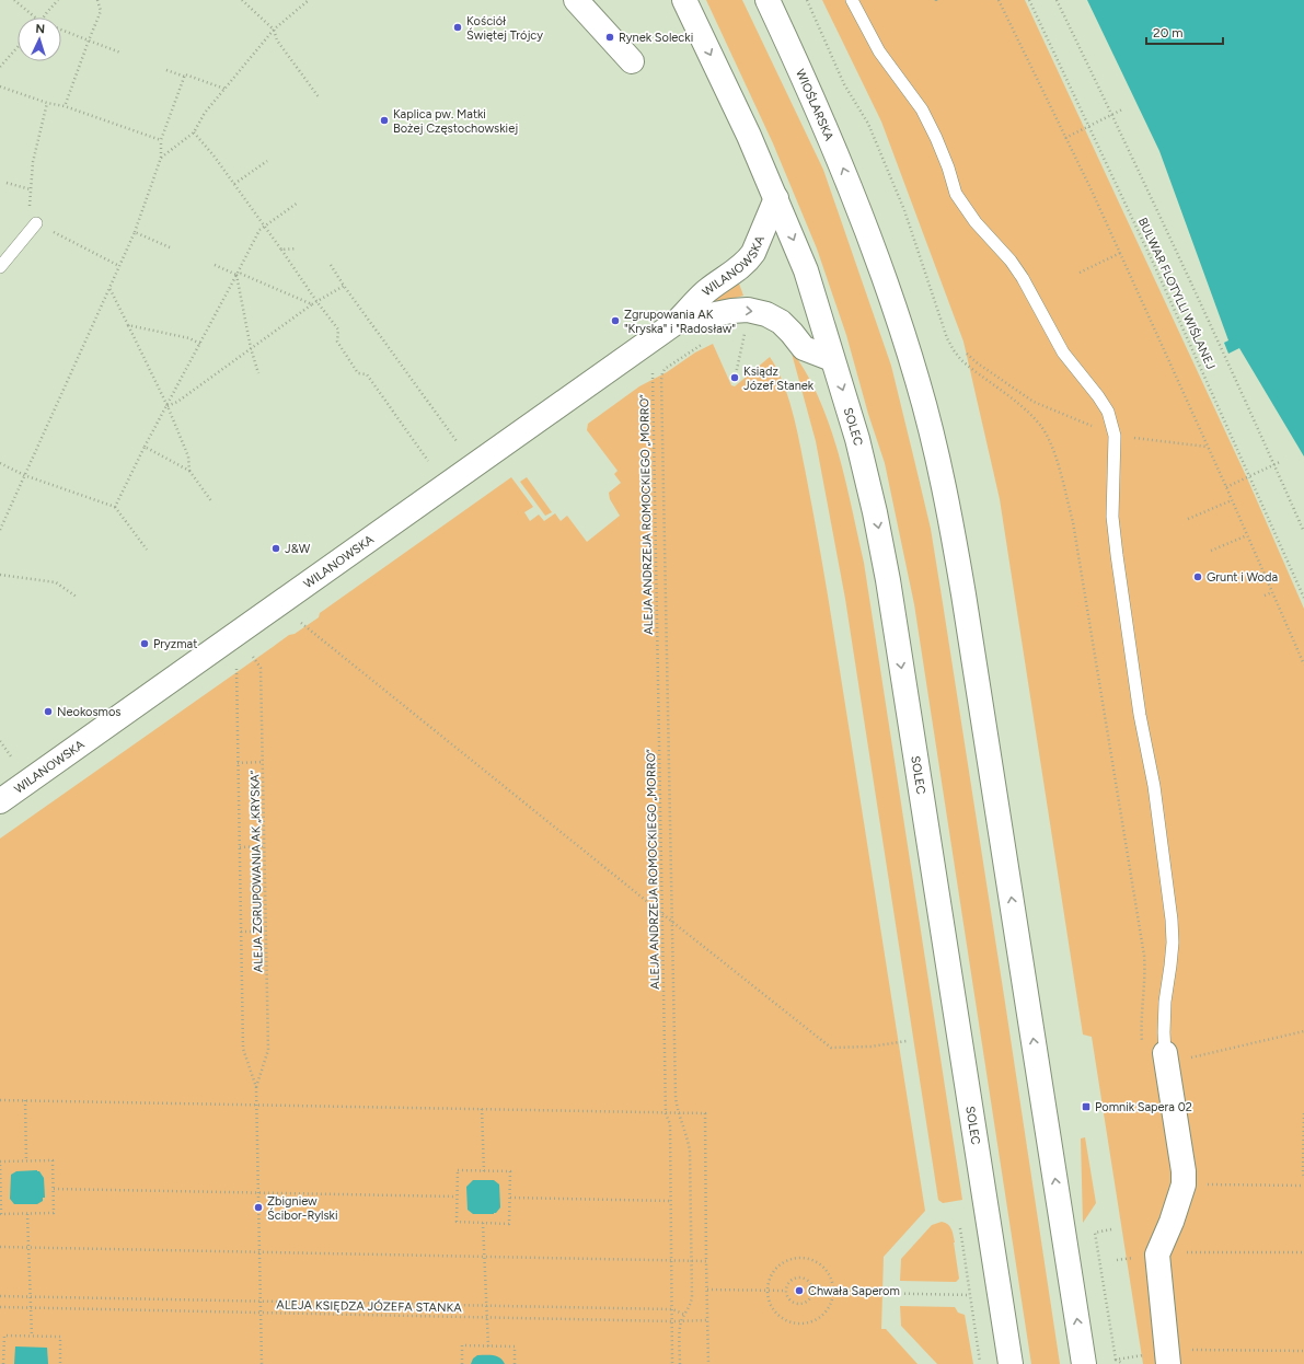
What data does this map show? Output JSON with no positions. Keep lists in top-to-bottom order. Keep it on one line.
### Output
{"streets":{"main road":["WIOŚLARSKA","WILANOWSKA","SOLEC"],"path":["BULWAR FLOTYLLI WIŚLANEJ","ALEJA ANDRZEJA ROMOCKIEGO „MORRO”","ALEJA ZGRUPOWANIA AK „KRYSKA”","ALEJA KSIĘDZA JÓZEFA STANKA"]},"crossings":[["WILANOWSKA","SOLEC"],["ALEJA ANDRZEJA ROMOCKIEGO „MORRO”","ALEJA KSIĘDZA JÓZEFA STANKA"],["ALEJA ZGRUPOWANIA AK „KRYSKA”","ALEJA KSIĘDZA JÓZEFA STANKA"]],"one_way":["WIOŚLARSKA","SOLEC"],"places":{"other":["Kościół Świętej Trójcy","Rynek Solecki","Kaplica pw. Matki Bożej Częstochowskiej","Zgrupowania AK \"Kryska\" i \"Radosław\"","Ksiądz Józef Stanek","J&W","Grunt i Woda","Pryzmat","Neokosmos","Zbigniew Ścibor-Rylski","Chwała Saperom"],"transit":["Pomnik Sapera 02"]},"scale_bar":"20 m","north":"top"}
